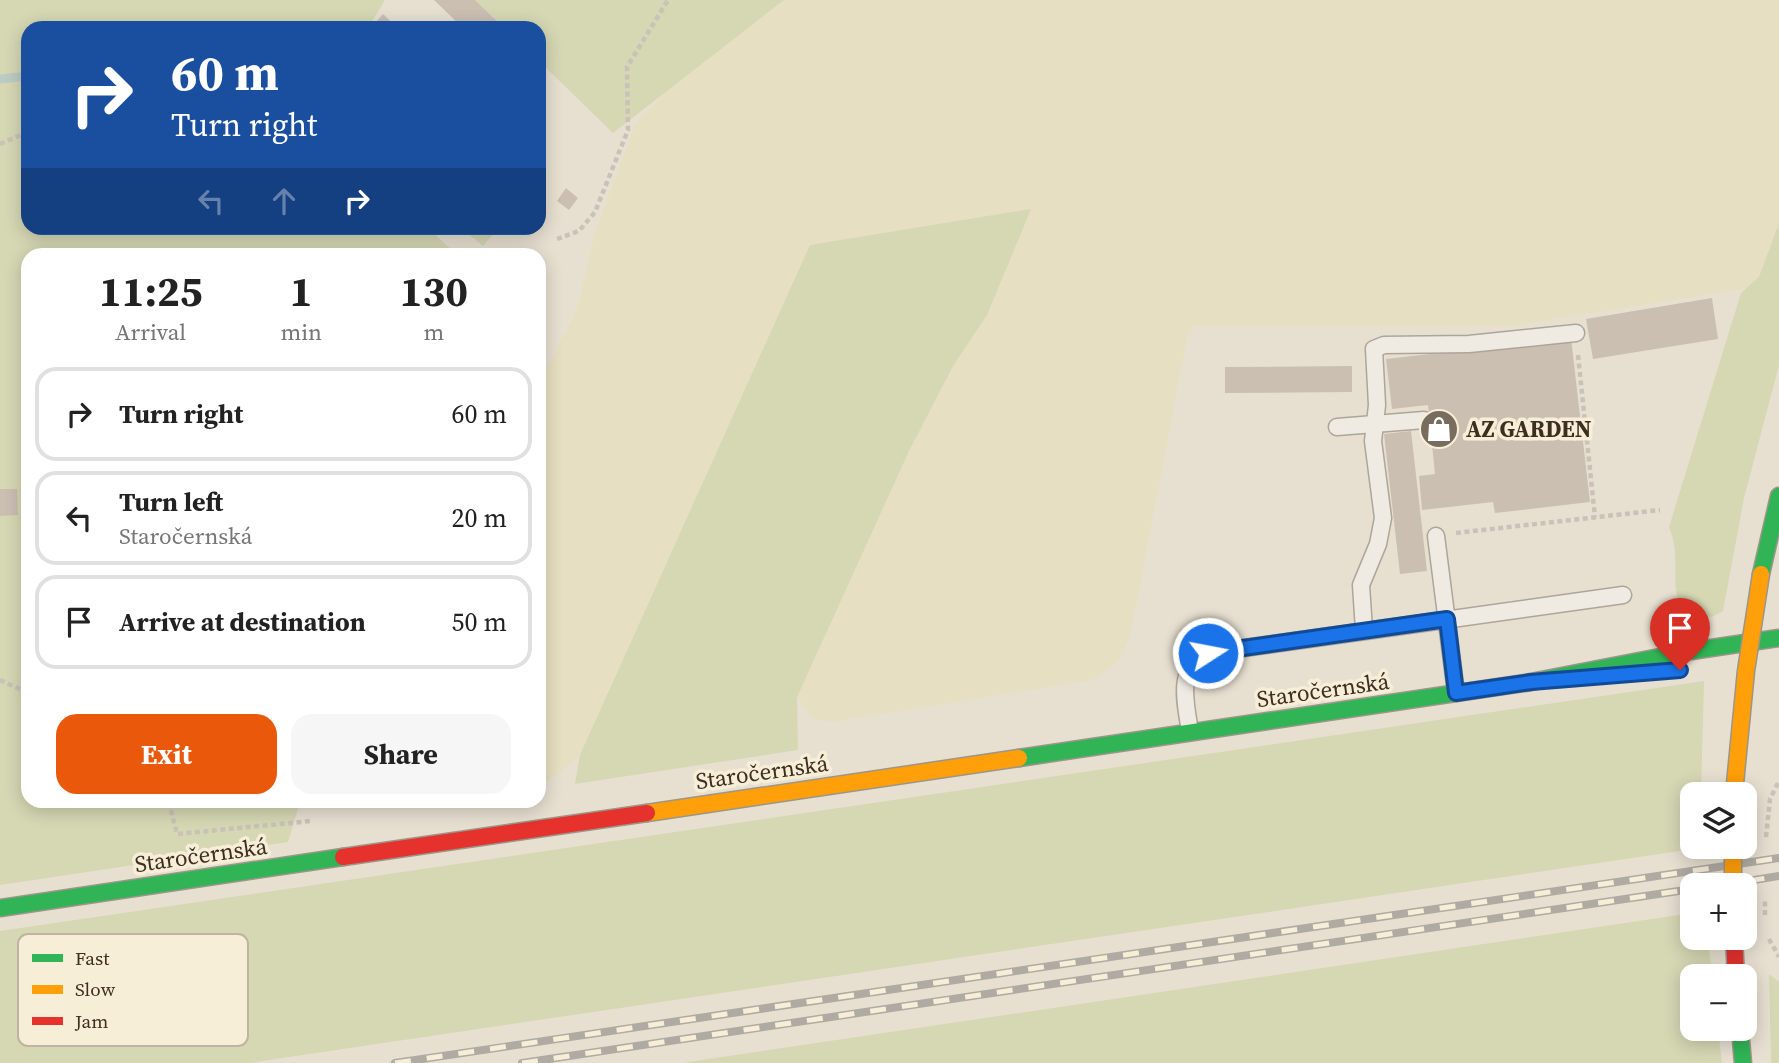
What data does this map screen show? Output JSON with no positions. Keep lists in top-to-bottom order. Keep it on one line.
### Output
{"streets":{"main road":["Staročernská"]},"places":{"shop":["AZ GARDEN"]},"legend":["Fast","Slow","Jam"],"page":{"turn":["60 m","Turn right"],"eta":["11:25","Arrival","1","min","130","m"],"list":[{"name":"Turn right","value":"60 m"},{"name":"Turn left","note":"Staročernská","value":"20 m"},{"name":"Arrive at destination","value":"50 m"}],"buttons":["Exit","Share"],"map_buttons":["+","−"]}}
